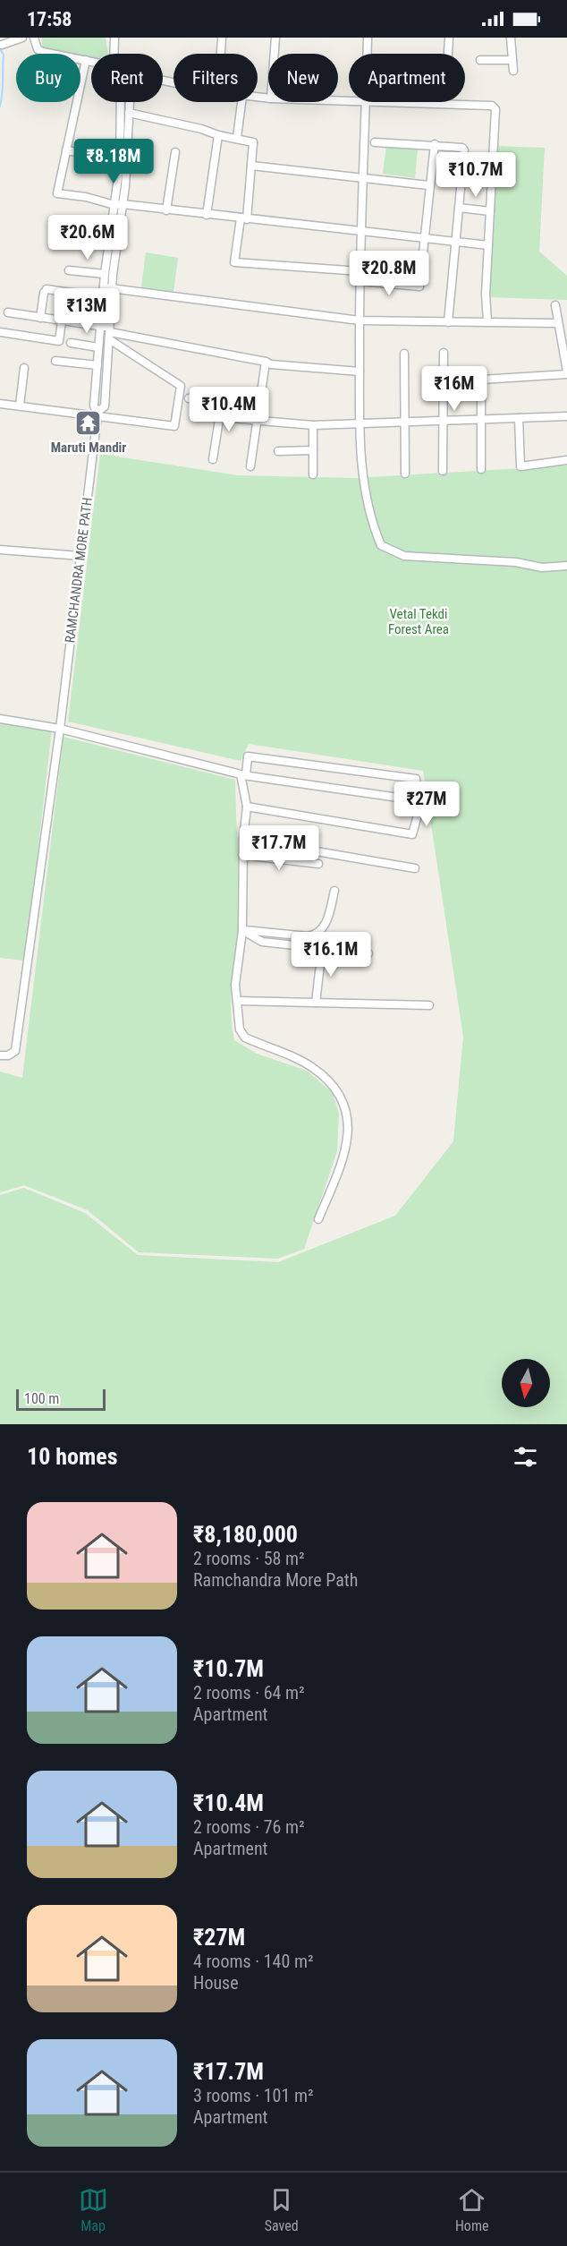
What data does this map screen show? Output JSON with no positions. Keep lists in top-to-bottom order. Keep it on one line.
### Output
{"streets":{"street":["RAMCHANDRA MORE PATH"]},"parks":["Vetal Tekdi Forest Area"],"places":{"temple":["Maruti Mandir"]},"scale_bar":"100 m","north":"bottom","page":{"status":"17:58","chip":["Buy","Rent","Filters","New","Apartment"],"price":["₹8.18M","₹10.7M","₹20.6M","₹20.8M","₹13M","₹16M","₹10.4M","₹27M","₹17.7M","₹16.1M"],"scale":"100 m","heading":"10 homes","list":[{"name":"₹8,180,000","note":"2 rooms · 58 m² · Ramchandra More Path"},{"name":"₹10.7M","note":"2 rooms · 64 m² · Apartment"},{"name":"₹10.4M","note":"2 rooms · 76 m² · Apartment"},{"name":"₹27M","note":"4 rooms · 140 m² · House"},{"name":"₹17.7M","note":"3 rooms · 101 m² · Apartment"}],"tabs":["Map","Saved","Home"]}}
